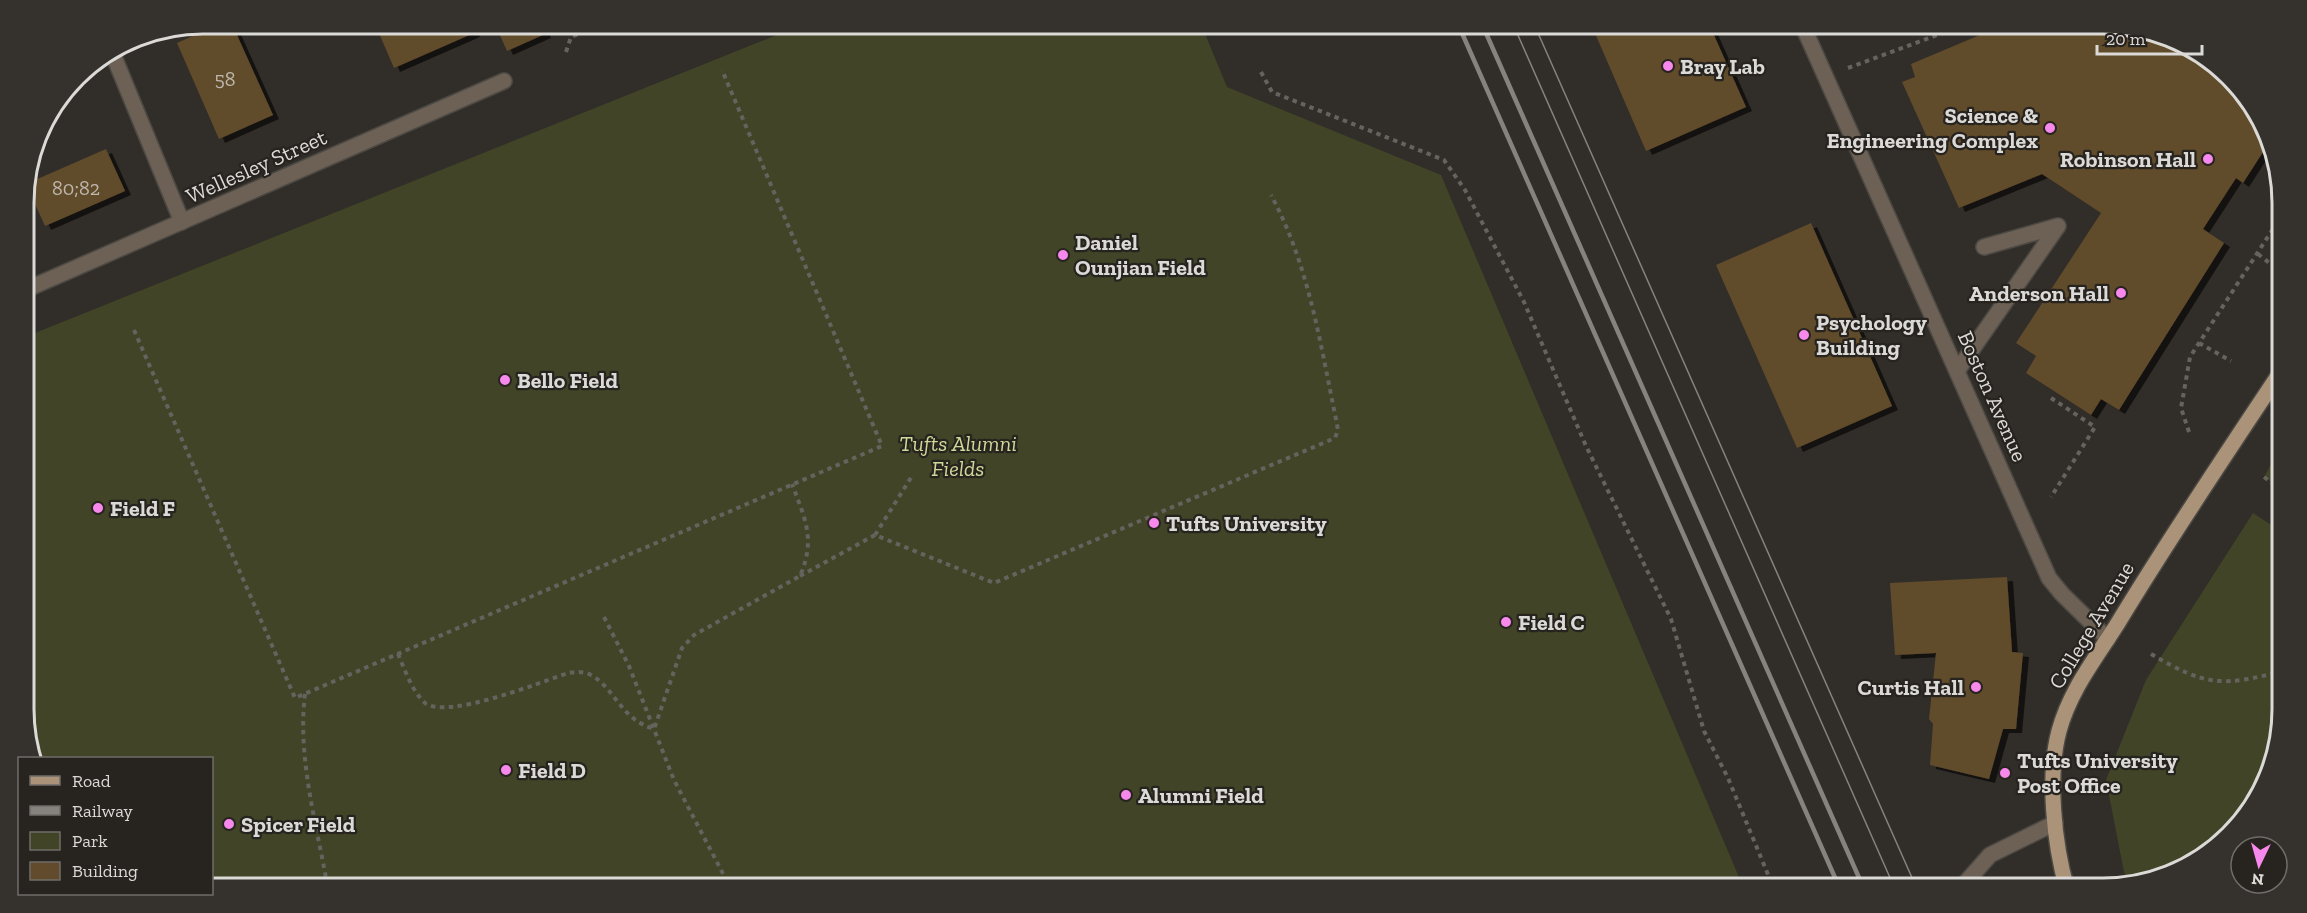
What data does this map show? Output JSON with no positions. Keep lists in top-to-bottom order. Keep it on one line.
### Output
{"streets":{"main road":["College Avenue"],"street":["Wellesley Street","Boston Avenue"]},"crossings":[["Boston Avenue","College Avenue"]],"parks":["Tufts Alumni Fields"],"places":["Bray Lab","Science & Engineering Complex","Robinson Hall","Daniel Ounjian Field","Anderson Hall","Psychology Building","Bello Field","Field F","Tufts University","Field C","Curtis Hall","Field D","Tufts University Post Office","Alumni Field","Spicer Field"],"house_numbers":["58","80;82"],"legend":["Road","Railway","Park","Building"],"scale_bar":"20 m","north":"bottom"}
